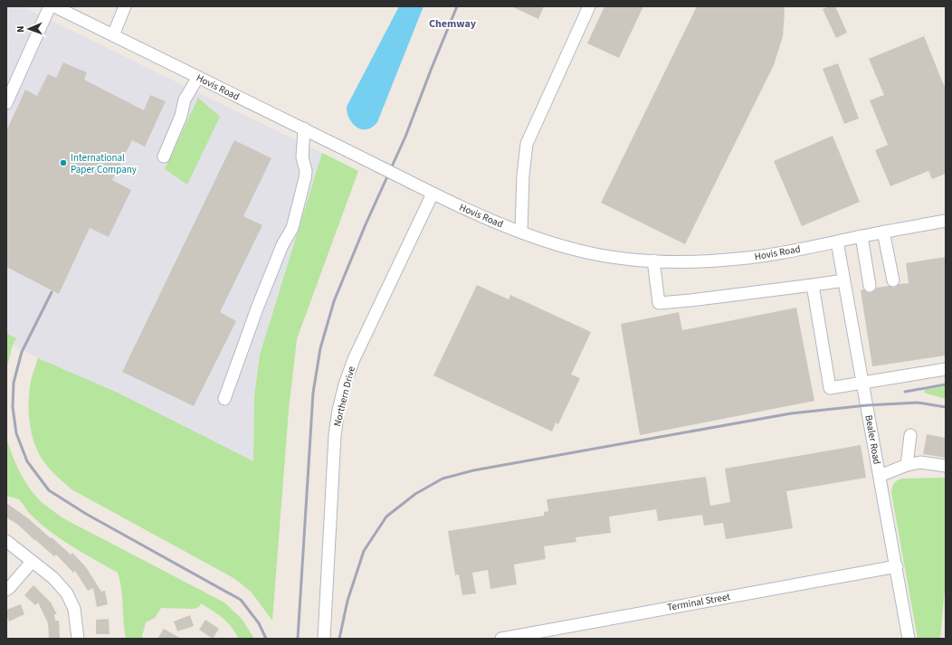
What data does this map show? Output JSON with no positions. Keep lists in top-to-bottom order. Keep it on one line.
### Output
{"streets":{"street":["Hovis Road","Northern Drive","Bealer Road","Terminal Street"]},"crossings":[["Hovis Road","Northern Drive"],["Hovis Road","Bealer Road"],["Bealer Road","Terminal Street"]],"districts":["Chemway"],"places":["International Paper Company"],"north":"left"}
